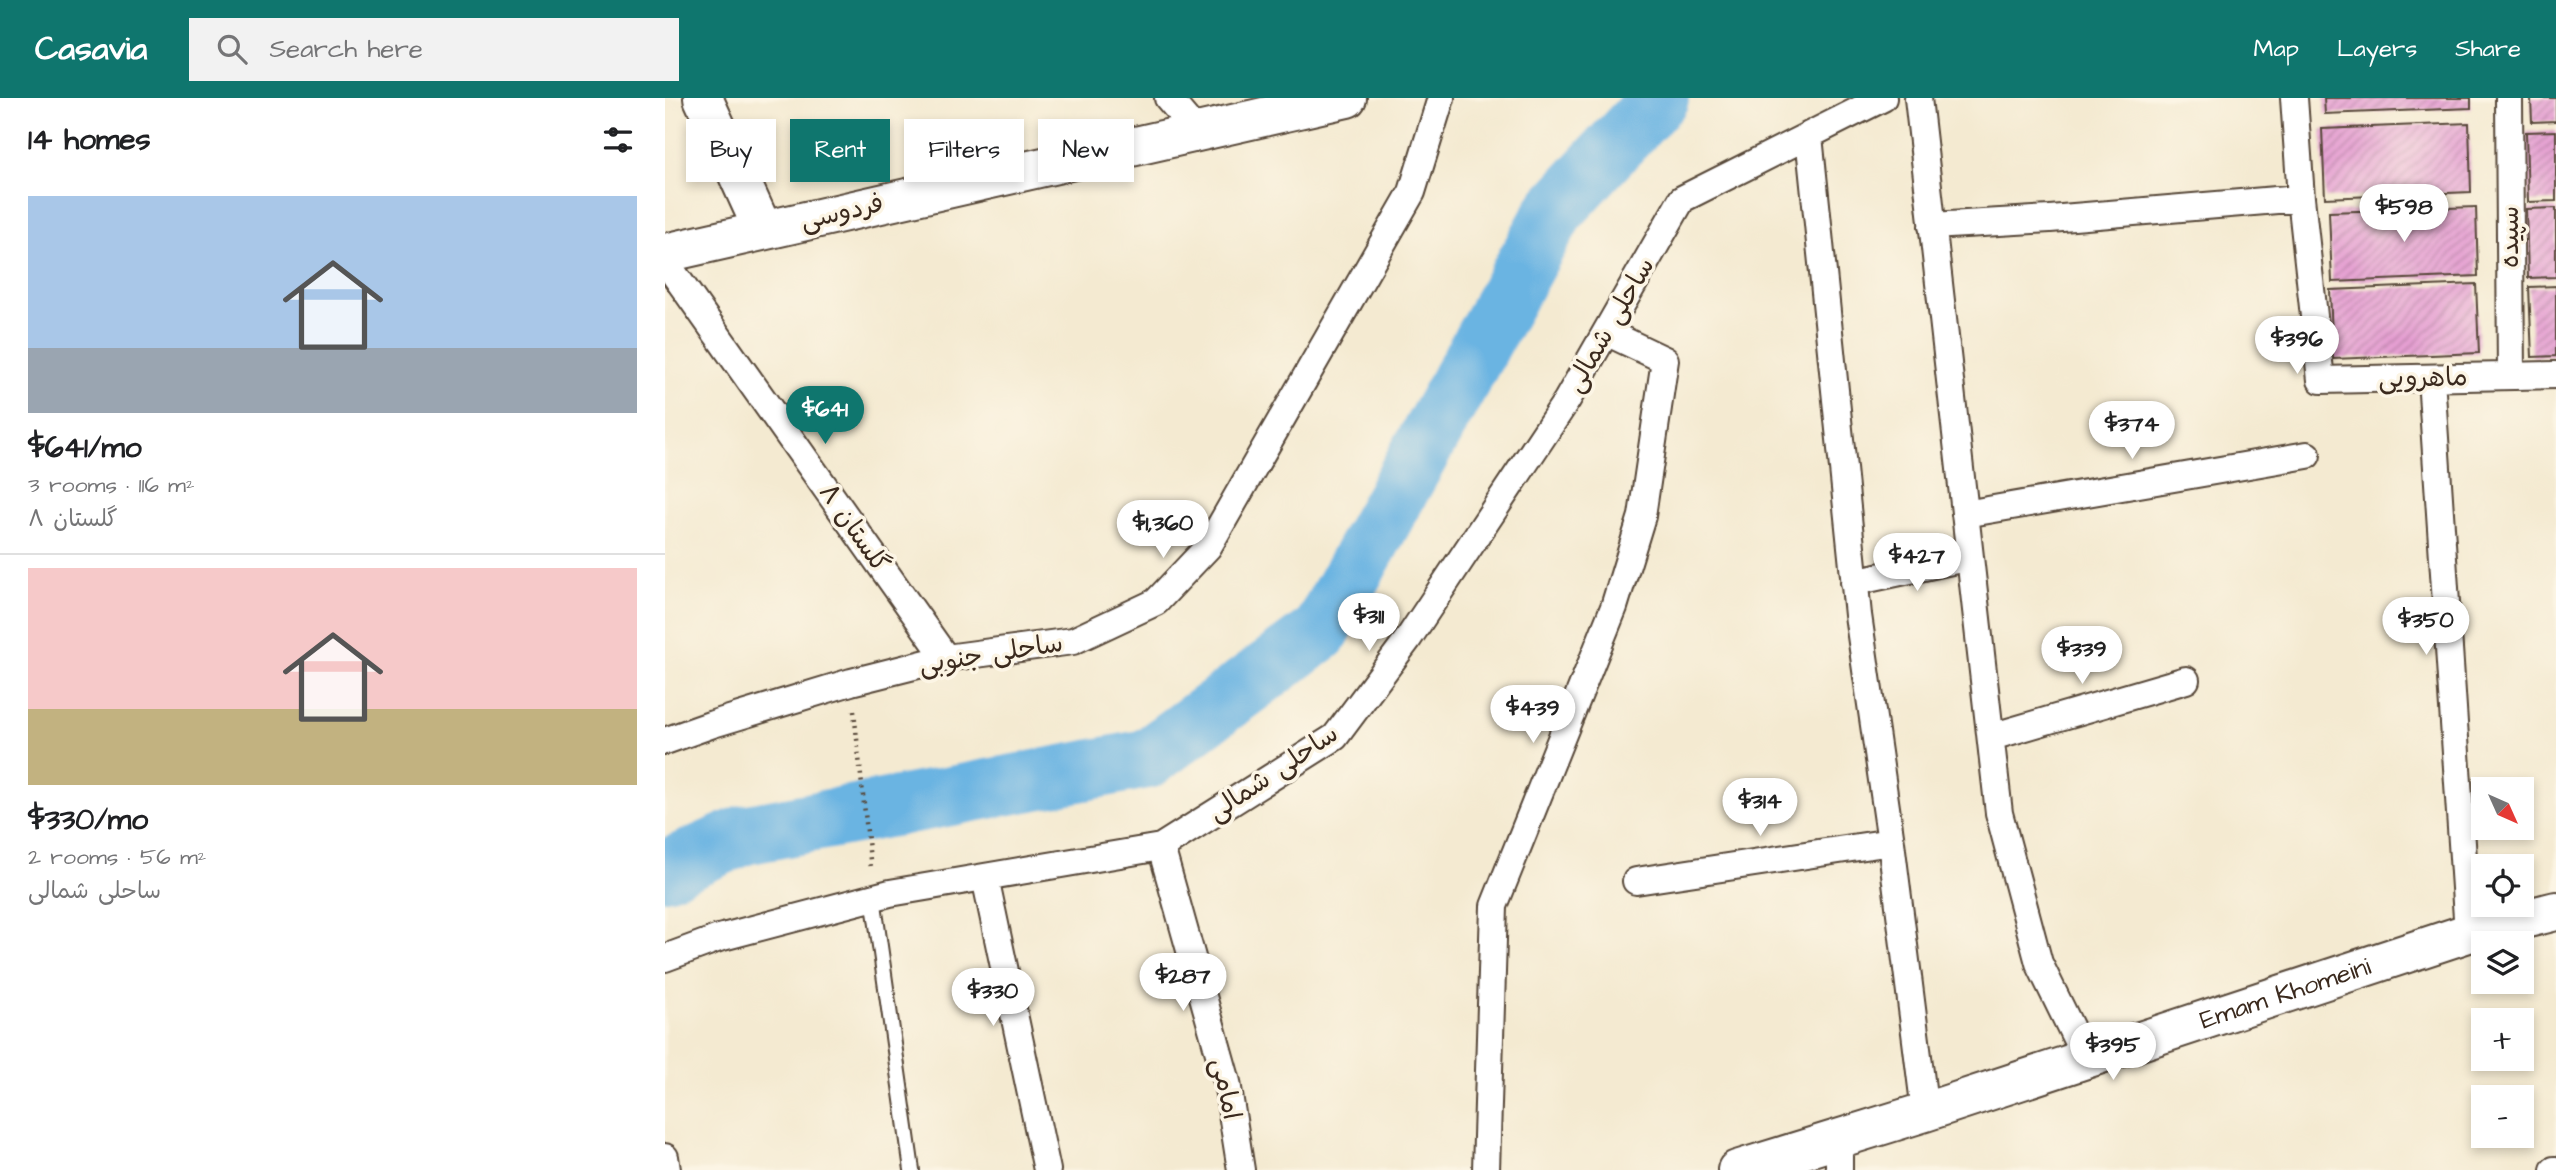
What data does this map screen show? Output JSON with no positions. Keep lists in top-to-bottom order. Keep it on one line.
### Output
{"streets":{"main road":["فردوسی","Emam Khomeini"],"street":["سپیده","ساحلی شمالی","ماهرویی","گلستان ۸","ساحلی جنوبی","امامی"]},"crossings":[["سپیده","ماهرویی"],["ساحلی شمالی","امامی"],["گلستان ۸","ساحلی جنوبی"]],"north":"bottom right","page":{"header":"Casavia","search":"Search here","nav":["Map","Layers","Share"],"heading":"14 homes","chip":["Buy","Rent","Filters","New"],"list":[{"name":"$641/mo","note":"3 rooms · 116 m² · گلستان ۸"},{"name":"$330/mo","note":"2 rooms · 56 m² · ساحلی شمالی"}],"price":["$598","$396","$641","$374","$1,360","$427","$311","$350","$339","$439","$314","$287","$330","$395"],"map_buttons":["+","−"]}}
